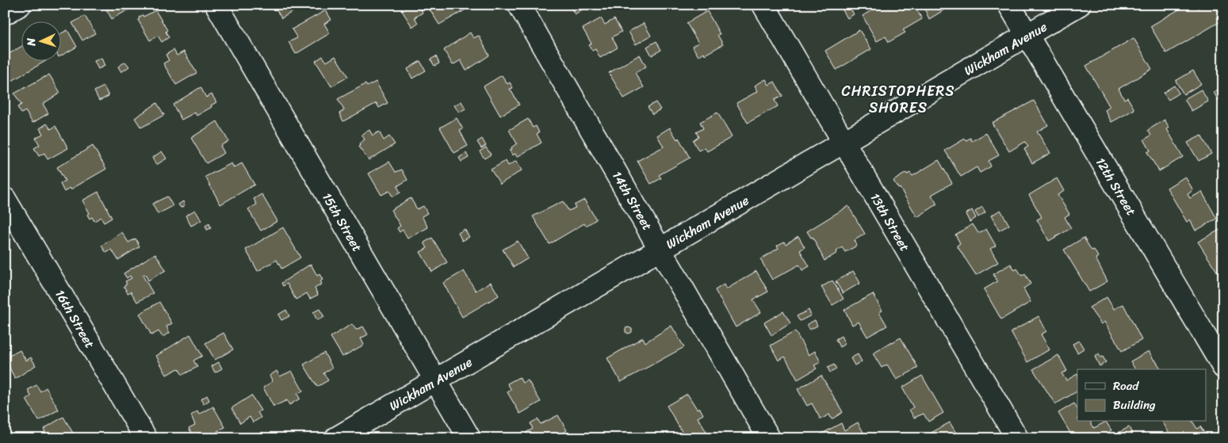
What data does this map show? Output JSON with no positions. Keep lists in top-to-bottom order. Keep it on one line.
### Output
{"streets":{"street":["Wickham Avenue","12th Street","14th Street","15th Street","13th Street","16th Street"]},"crossings":[["Wickham Avenue","12th Street"],["Wickham Avenue","14th Street"],["Wickham Avenue","15th Street"],["Wickham Avenue","13th Street"]],"districts":["CHRISTOPHERS SHORES"],"legend":["Road","Building"],"north":"left"}
